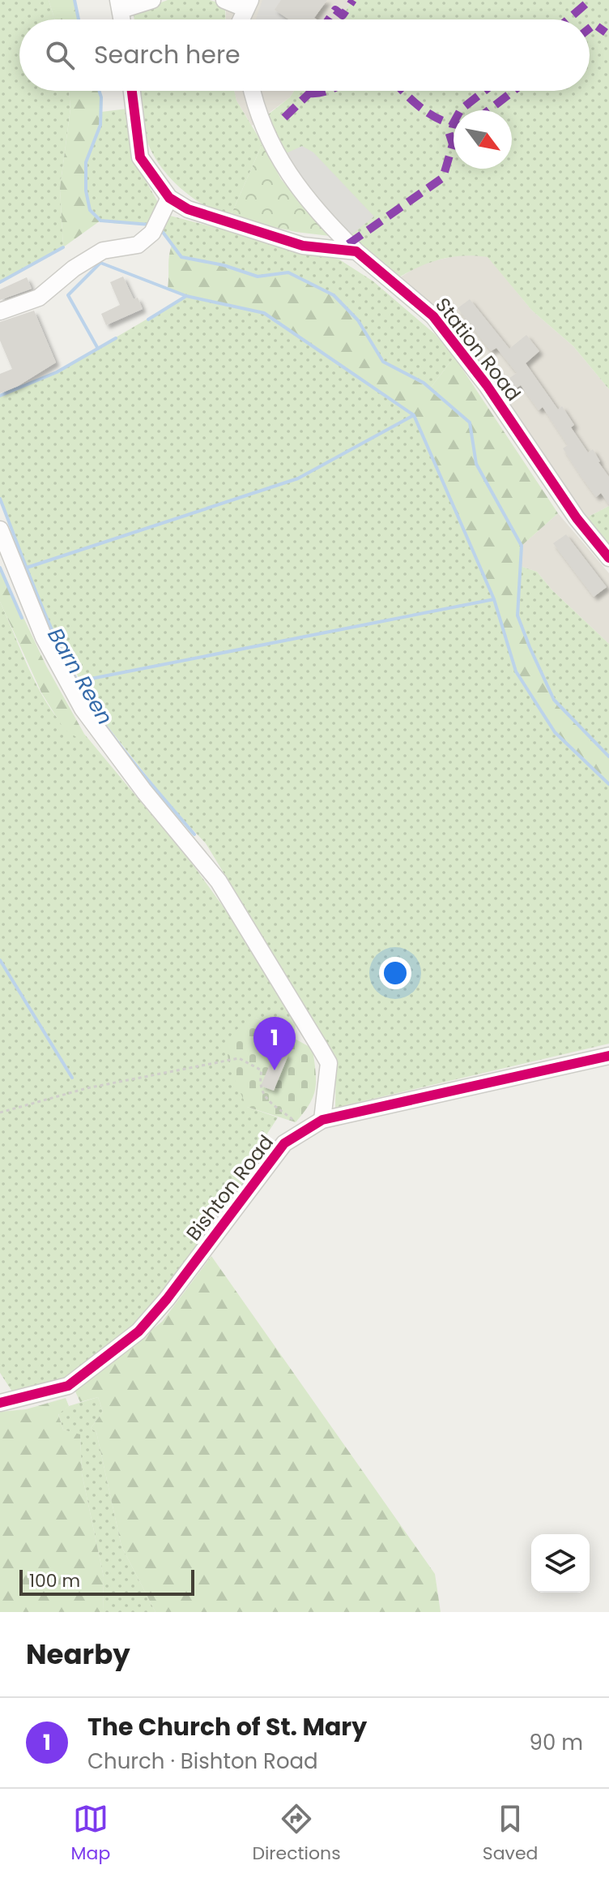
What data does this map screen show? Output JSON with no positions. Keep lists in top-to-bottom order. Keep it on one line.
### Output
{"streets":{"street":["Station Road","Bishton Road"]},"water":["Barn Reen"],"scale_bar":"100 m","north":"bottom right","page":{"search":"Search here","pins":"1","scale":"100 m","heading":"Nearby","list":[{"mark":"1","name":"The Church of St. Mary","note":"Church · Bishton Road","value":"90 m"}],"nav":["Map","Directions","Saved"]}}
